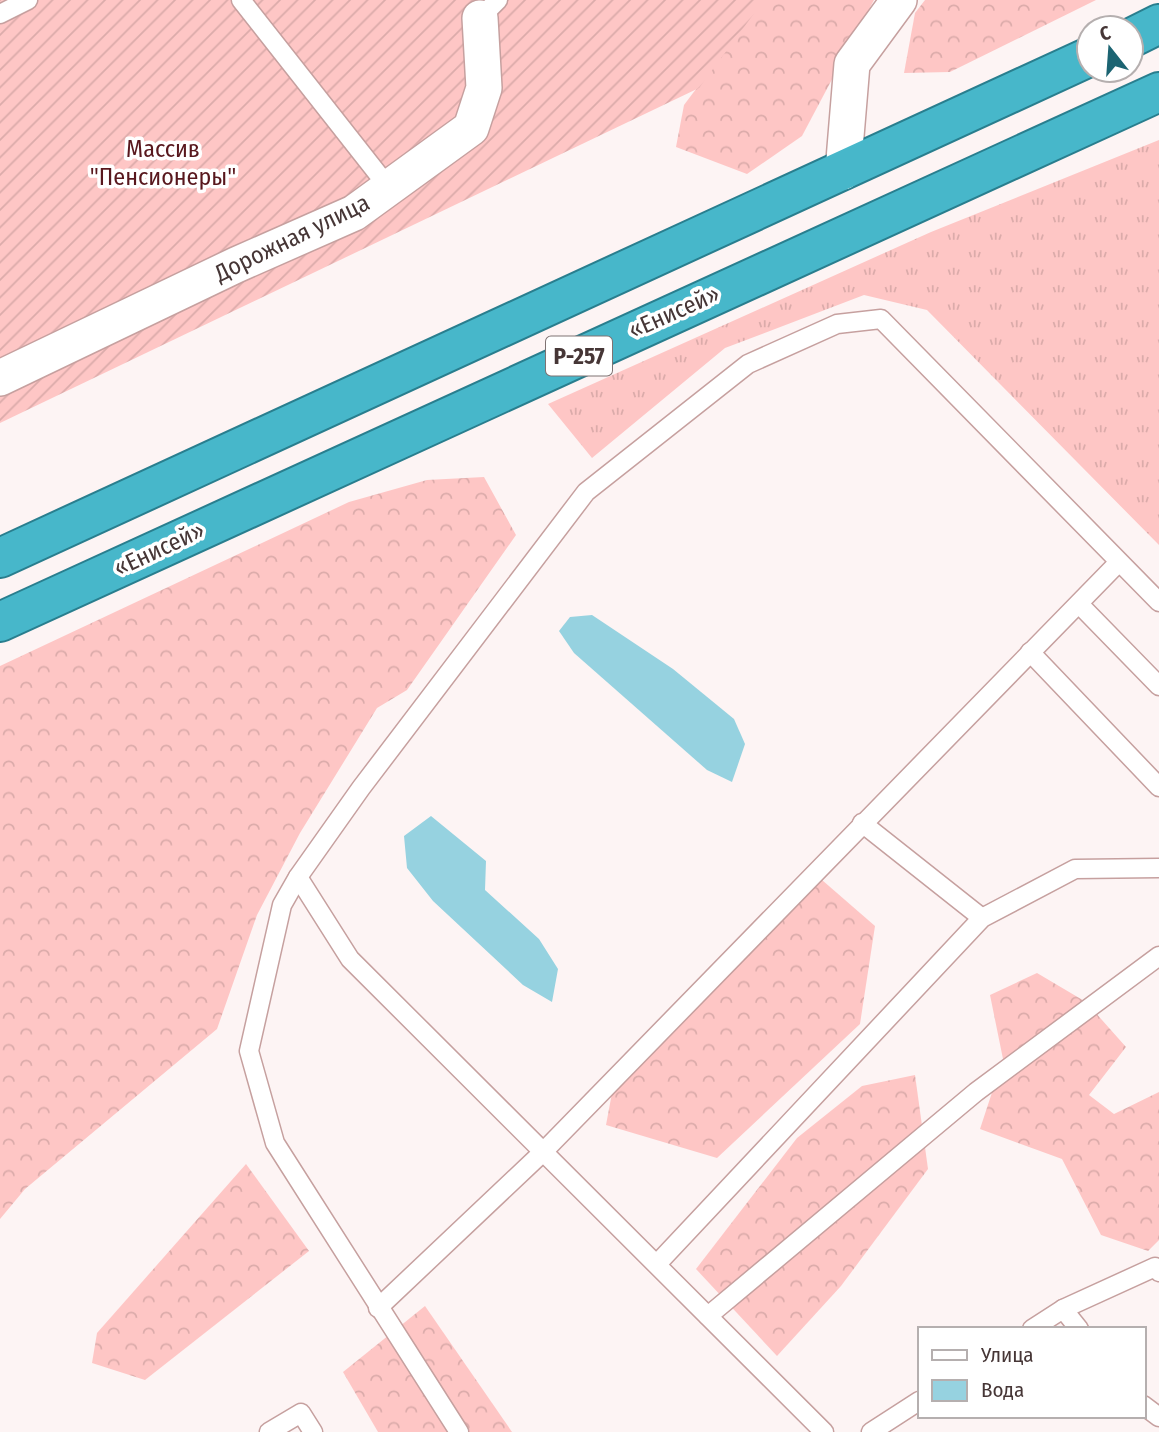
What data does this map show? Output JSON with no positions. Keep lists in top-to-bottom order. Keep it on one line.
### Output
{"streets":{"highway":["«Енисей»","Р-257"],"street":["Дорожная улица"]},"parks":["Массив \"Пенсионеры\""],"legend":["Улица","Вода"],"north":"top"}
